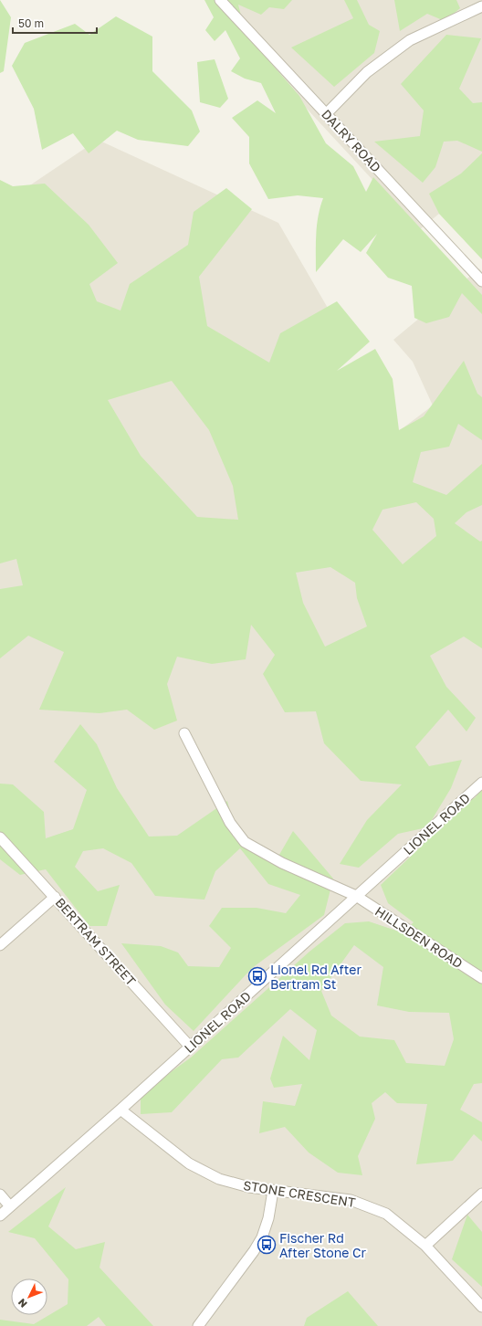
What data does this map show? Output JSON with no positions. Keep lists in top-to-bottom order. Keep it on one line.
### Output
{"streets":{"street":["DALRY ROAD","LIONEL ROAD","HILLSDEN ROAD","BERTRAM STREET","STONE CRESCENT"]},"crossings":[["LIONEL ROAD","HILLSDEN ROAD"],["LIONEL ROAD","BERTRAM STREET"],["LIONEL ROAD","STONE CRESCENT"]],"places":{"bus stop":["Lionel Rd After Bertram St","Fischer Rd After Stone Cr"]},"scale_bar":"50 m","north":"bottom left"}
